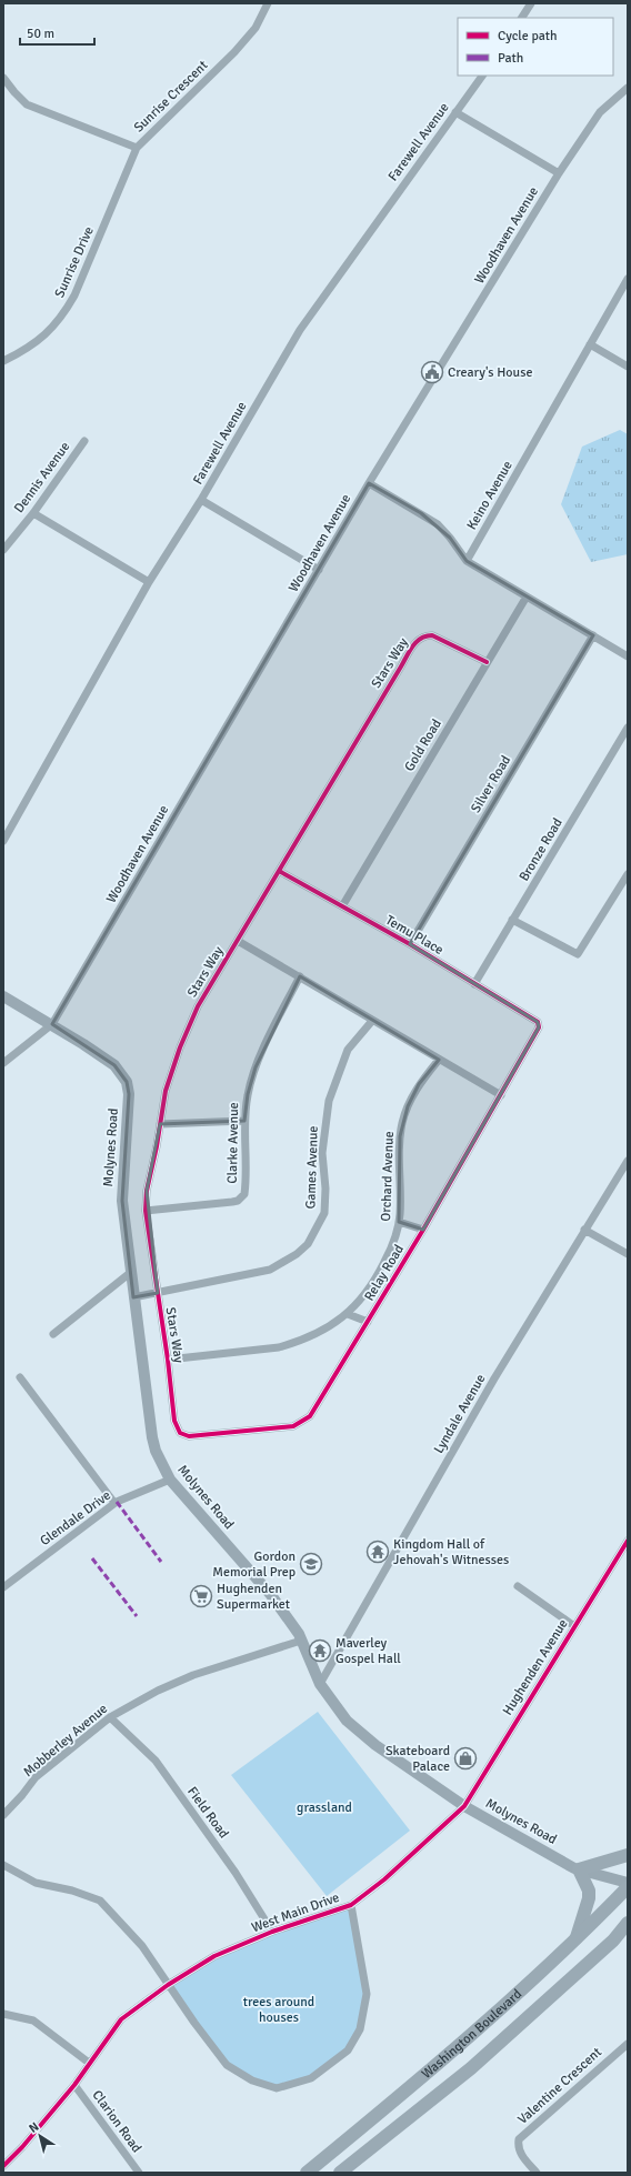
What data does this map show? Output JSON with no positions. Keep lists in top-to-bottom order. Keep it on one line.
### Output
{"streets":{"highway":["Washington Boulevard"],"main road":["Molynes Road"],"street":["Sunrise Crescent","Farewell Avenue","Woodhaven Avenue","Sunrise Drive","Dennis Avenue","Keino Avenue","Stars Way","Gold Road","Silver Road","Bronze Road","Temu Place","Clarke Avenue","Games Avenue","Orchard Avenue","Relay Road","Lyndale Avenue","Glendale Drive","Hughenden Avenue","Mobberley Avenue","Field Road","West Main Drive","Valentine Crescent","Clarion Road"]},"crossings":[["Sunrise Crescent","Sunrise Drive"],["Woodhaven Avenue","Molynes Road"],["Stars Way","Gold Road"],["Stars Way","Temu Place"],["Stars Way","Clarke Avenue"],["Stars Way","Games Avenue"],["Stars Way","Orchard Avenue"],["Stars Way","Relay Road"],["Gold Road","Temu Place"],["Silver Road","Temu Place"],["Bronze Road","Temu Place"],["Temu Place","Relay Road"],["Molynes Road","Games Avenue"],["Molynes Road","Lyndale Avenue"],["Molynes Road","Glendale Drive"],["Molynes Road","Hughenden Avenue"],["Molynes Road","Mobberley Avenue"],["Molynes Road","West Main Drive"],["Hughenden Avenue","West Main Drive"],["Mobberley Avenue","Field Road"],["Field Road","West Main Drive"],["West Main Drive","Clarion Road"]],"parks":["grassland","trees around houses"],"places":{"public building":["Creary's House"],"temple":["Kingdom Hall of Jehovah's Witnesses","Maverley Gospel Hall"],"school or university":["Gordon Memorial Prep"],"supermarket":["Hughenden Supermarket"],"shop":["Skateboard Palace"]},"legend":["Cycle path","Path"],"scale_bar":"50 m","north":"top left"}
